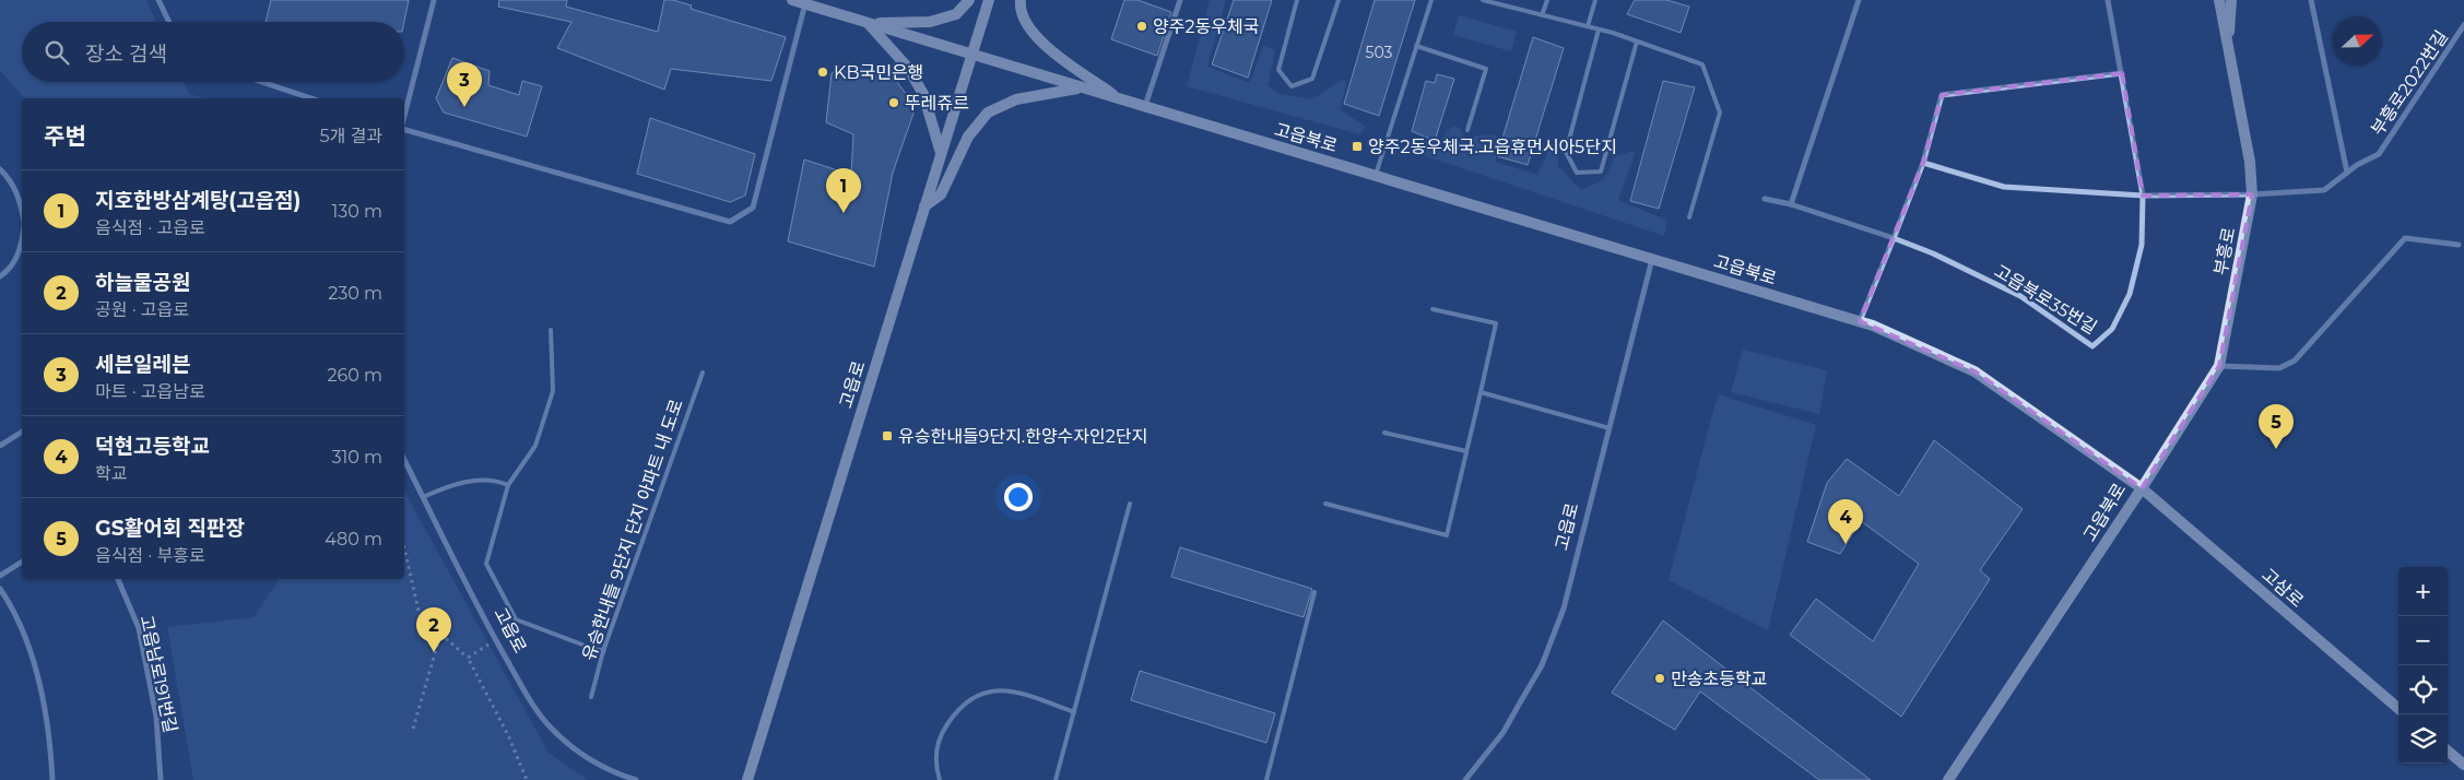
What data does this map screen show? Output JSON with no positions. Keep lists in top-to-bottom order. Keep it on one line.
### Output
{"streets":{"street":["부흥로2022번길","고읍북로","부흥로","고읍북로35번길","고읍로","고삼로","고읍남로191번길"],"lane":["유승한내들 9단지 단지 아파트 내 도로"]},"crossings":[["부흥로2022번길","부흥로"],["고읍북로","부흥로"],["고읍북로","고읍로"],["고읍북로","고삼로"],["부흥로","고삼로"]],"places":{"other":["양주2동우체국","KB국민은행","뚜레쥬르","만송초등학교"],"transit":["양주2동우체국.고읍휴먼시아5단지","유승한내들9단지.한양수자인2단지"]},"house_numbers":["503"],"north":"right","page":{"search":"장소 검색","pins":["3","1","5","4","2"],"heading":["주변","5개 결과"],"list":[{"mark":"1","name":"지호한방삼계탕(고읍점)","note":"음식점 · 고읍로","value":"130 m"},{"mark":"2","name":"하늘물공원","note":"공원 · 고읍로","value":"230 m"},{"mark":"3","name":"세븐일레븐","note":"마트 · 고읍남로","value":"260 m"},{"mark":"4","name":"덕현고등학교","note":"학교","value":"310 m"},{"mark":"5","name":"GS활어회 직판장","note":"음식점 · 부흥로","value":"480 m"}],"map_buttons":["+","−"]}}
